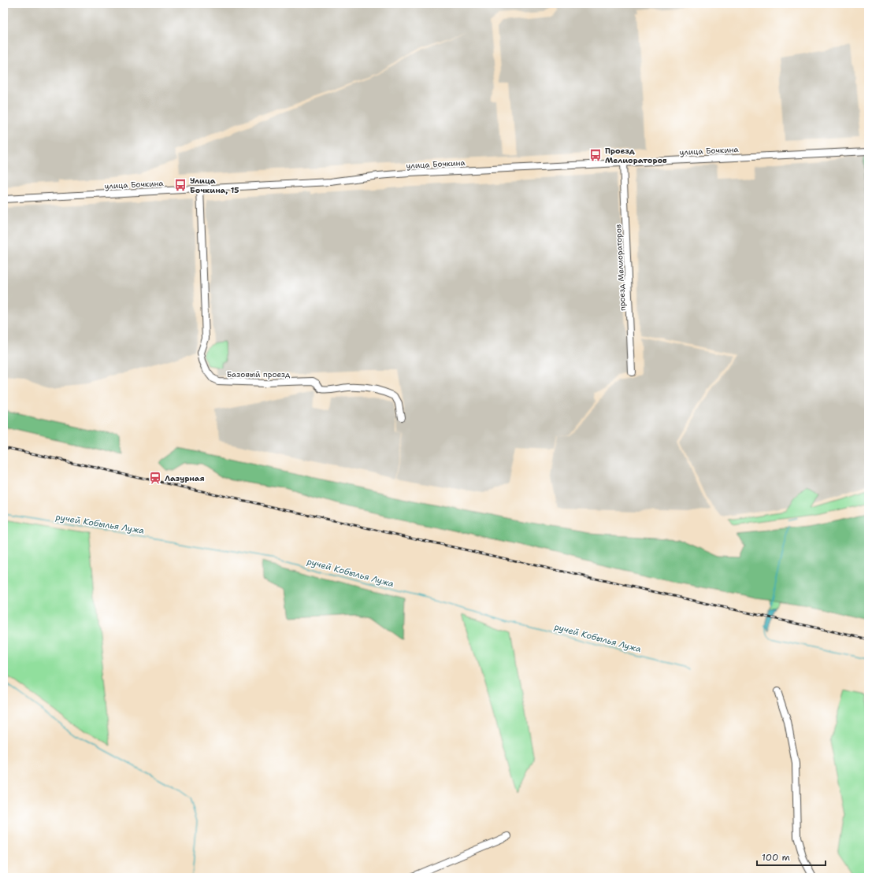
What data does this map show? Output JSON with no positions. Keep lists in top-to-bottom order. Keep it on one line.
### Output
{"streets":{"street":["улица Бочкина","проезд Мелиораторов","Базовый проезд"]},"crossings":[["улица Бочкина","проезд Мелиораторов"],["улица Бочкина","Базовый проезд"]],"water":["ручей Кобылья Лужа"],"places":{"bus stop":["Проезд Мелиораторов","Улица Бочкина, 15"],"station":["Лазурная"]},"scale_bar":"100 m"}
